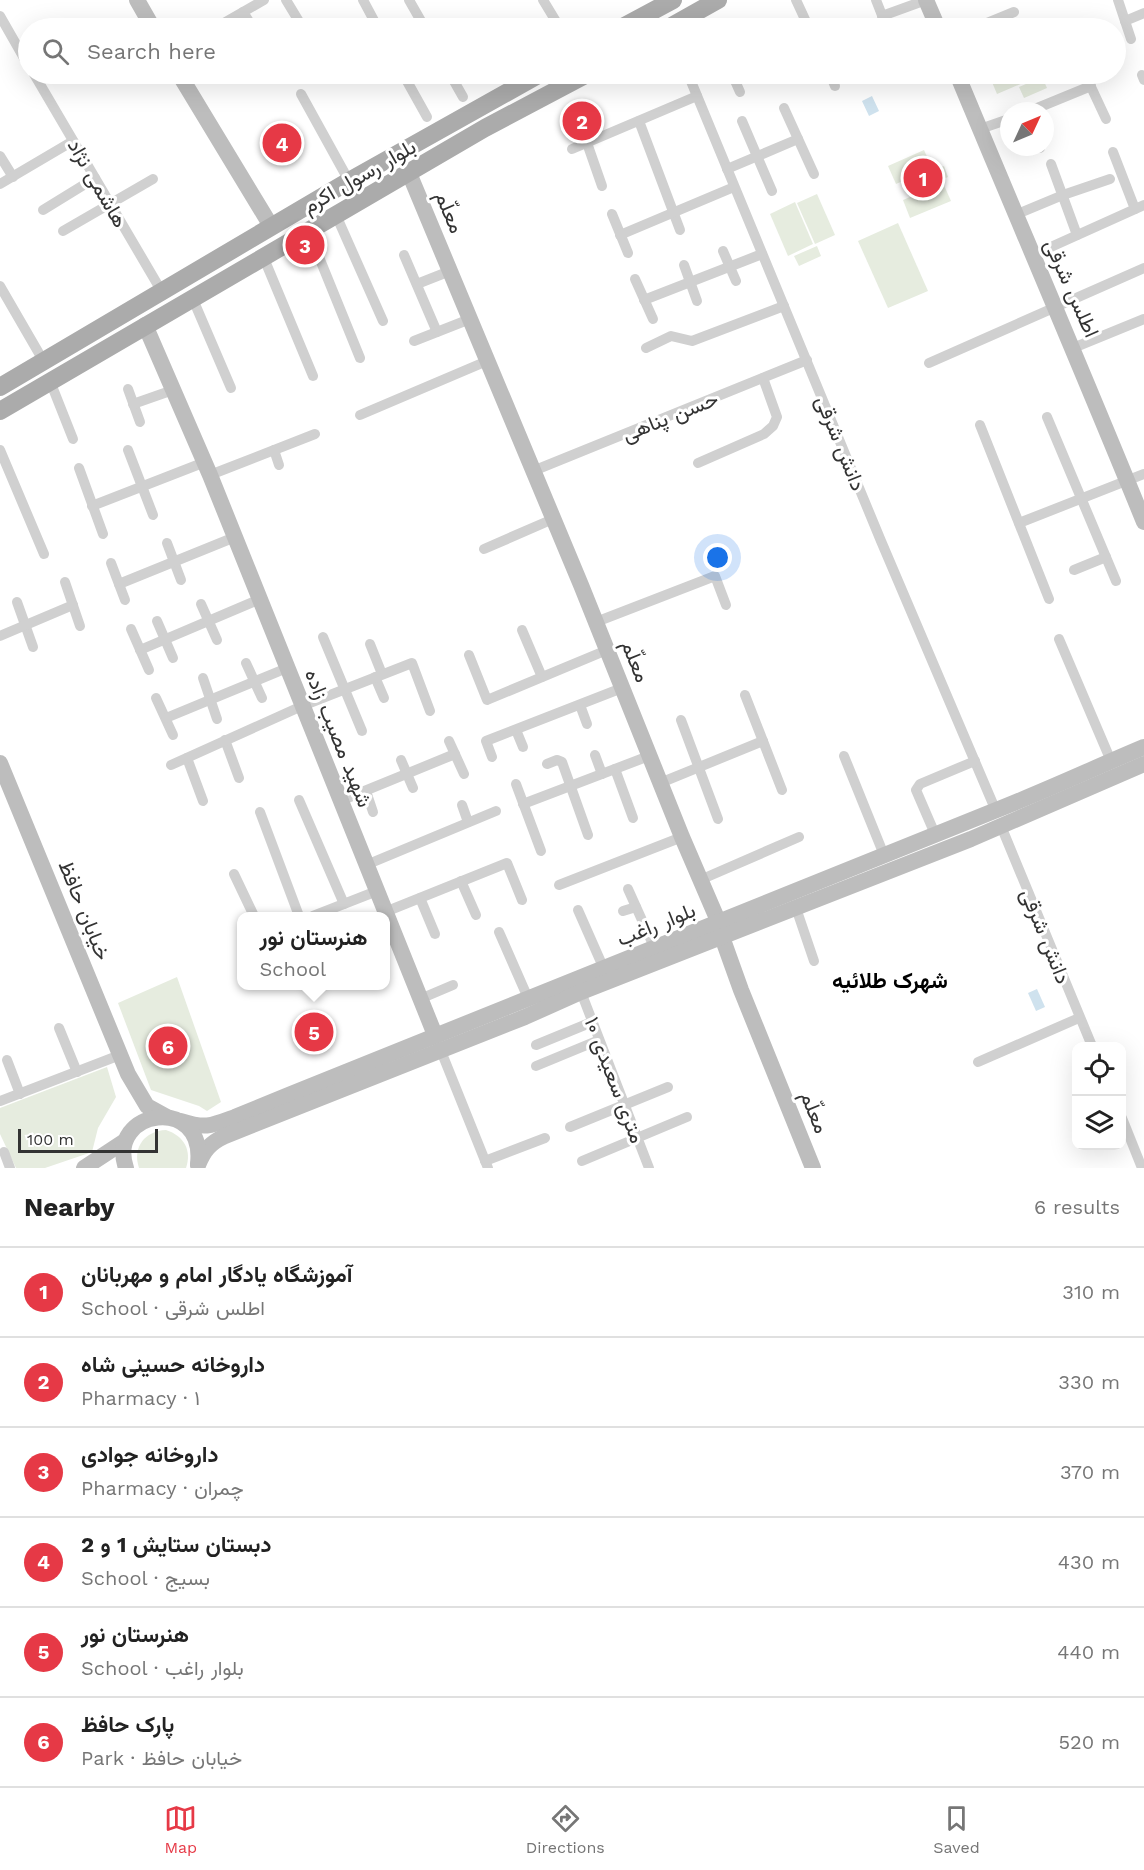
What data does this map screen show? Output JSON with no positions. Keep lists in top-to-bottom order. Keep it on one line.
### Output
{"streets":{"main road":["بلوار رسول اکرم"],"street":["هاشمی نژاد","معلّم","اطلس شرقی","حسن پناهی","دانش شرقی","شهید مصیب زاده","خیابان حافظ","بلوار راغب","۱۰ متری سعیدی"]},"crossings":[["بلوار رسول اکرم","هاشمی نژاد"],["بلوار رسول اکرم","معلّم"],["بلوار رسول اکرم","شهید مصیب زاده"],["معلّم","حسن پناهی"],["معلّم","بلوار راغب"],["حسن پناهی","دانش شرقی"],["دانش شرقی","بلوار راغب"],["شهید مصیب زاده","بلوار راغب"],["خیابان حافظ","بلوار راغب"],["بلوار راغب","۱۰ متری سعیدی"]],"districts":["شهرک طلائیه"],"scale_bar":"100 m","north":"top right","page":{"search":"Search here","pins":["2","4","1","3","5","6"],"popup":["هنرستان نور","School"],"scale":"100 m","heading":["Nearby","6 results"],"list":[{"mark":"1","name":"آموزشگاه یادگار امام و مهربانان","note":"School · اطلس شرقی","value":"310 m"},{"mark":"2","name":"داروخانه حسینی شاه","note":"Pharmacy · ۱","value":"330 m"},{"mark":"3","name":"داروخانه جوادی","note":"Pharmacy · چمران","value":"370 m"},{"mark":"4","name":"دبستان ستایش 1 و 2","note":"School · بسیج","value":"430 m"},{"mark":"5","name":"هنرستان نور","note":"School · بلوار راغب","value":"440 m"},{"mark":"6","name":"پارک حافظ","note":"Park · خیابان حافظ","value":"520 m"}],"nav":["Map","Directions","Saved"]}}
